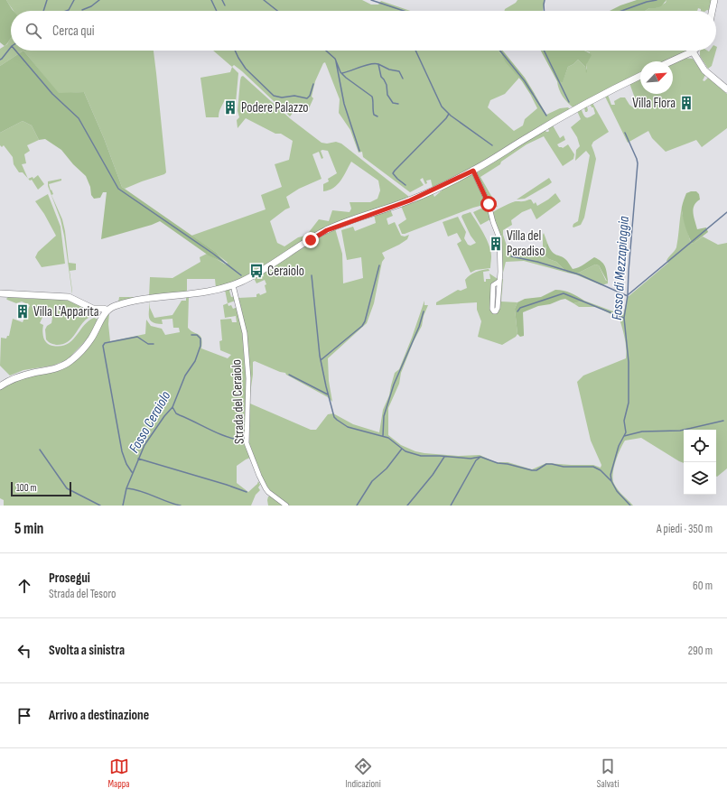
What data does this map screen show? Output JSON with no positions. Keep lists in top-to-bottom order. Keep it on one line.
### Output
{"streets":{"street":["Strada del Ceraiolo"]},"water":["Fosso di Mezzapiaggia","Fosso Ceraiolo"],"places":{"building":["Villa Flora","Podere Palazzo","Villa del Paradiso","Villa L'Apparita"],"bus stop":["Ceraiolo"]},"scale_bar":"100 m","north":"top right","page":{"search":"Cerca qui","scale":"100 m","heading":["5 min","A piedi · 350 m"],"list":[["Prosegui","Strada del Tesoro","60 m"],["Svolta a sinistra","290 m"],"Arrivo a destinazione"],"nav":["Mappa","Indicazioni","Salvati"]}}
